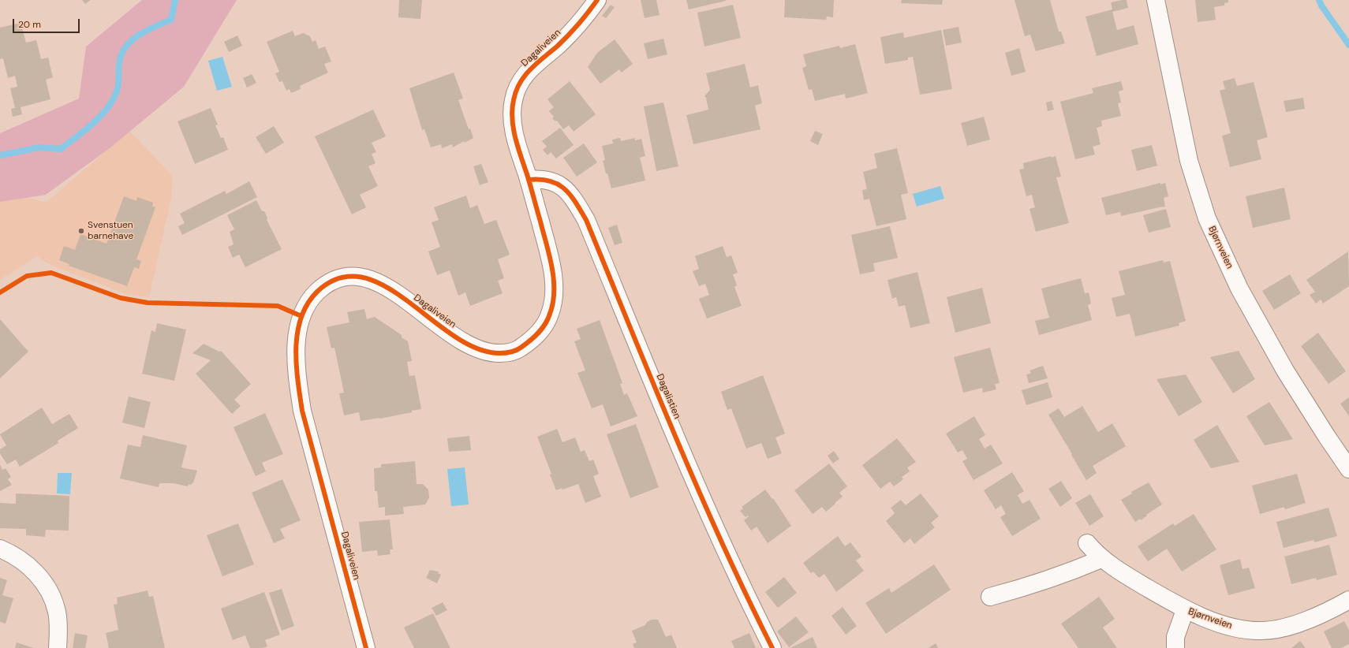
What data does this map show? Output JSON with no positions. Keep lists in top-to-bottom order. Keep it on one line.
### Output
{"streets":{"street":["Dagaliveien","Bjørnveien","Dagalistien"]},"crossings":[["Dagaliveien","Dagalistien"]],"places":["Svenstuen barnehave"],"scale_bar":"20 m"}
